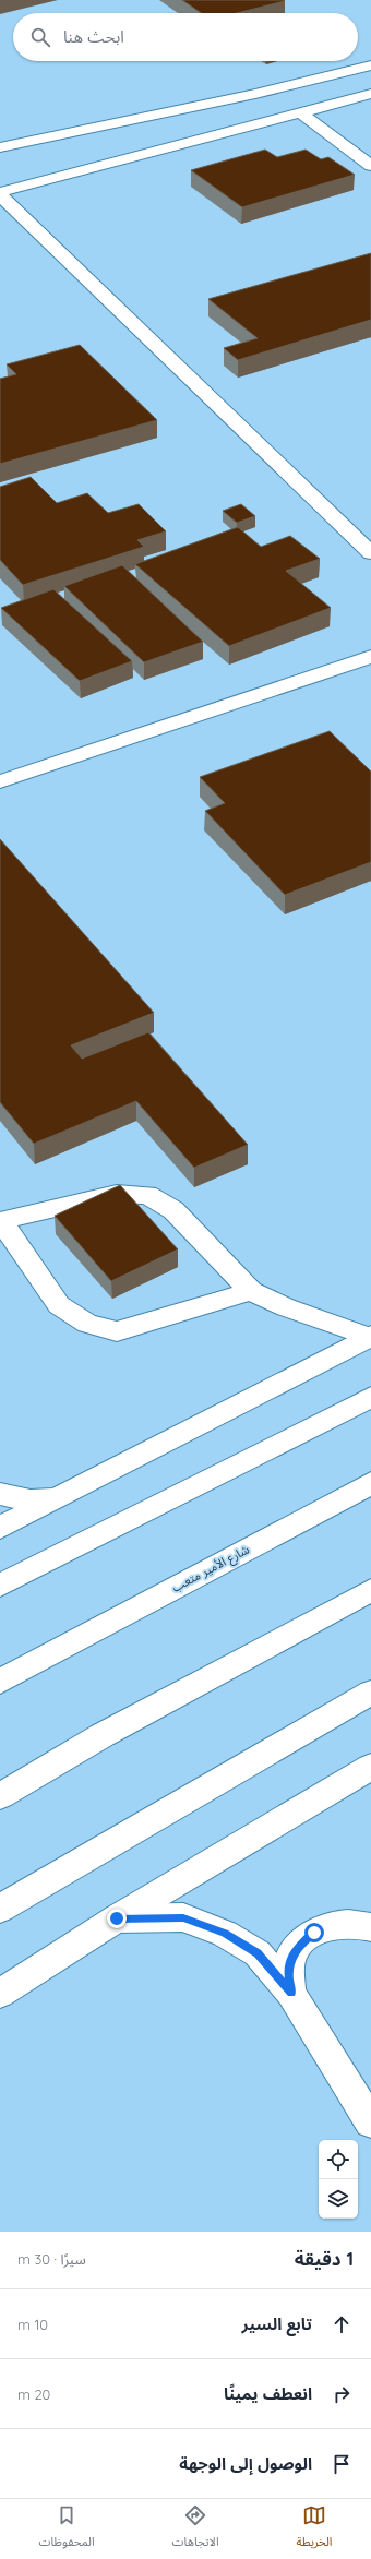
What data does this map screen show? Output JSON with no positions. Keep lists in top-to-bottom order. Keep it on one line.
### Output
{"streets":{"street":["شارع الأمير متعب"]},"page":{"search":"ابحث هنا","heading":["1 دقيقة","سيرًا · 30 m"],"list":[["تابع السير","10 m"],["انعطف يمينًا","20 m"],"الوصول إلى الوجهة"],"nav":["الخريطة","الاتجاهات","المحفوظات"]}}
